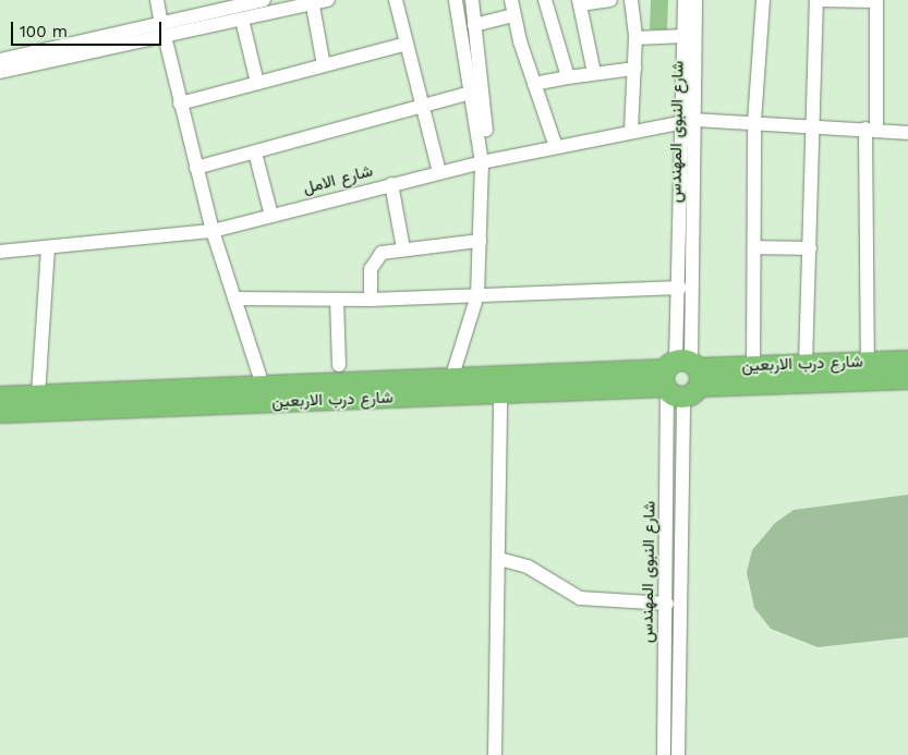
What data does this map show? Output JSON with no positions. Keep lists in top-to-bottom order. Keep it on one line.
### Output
{"streets":{"highway":["شارع درب الاربعين"],"street":["شارع النبوى المهندس","شارع الامل"]},"crossings":[["شارع النبوى المهندس","شارع الامل"],["شارع النبوى المهندس","شارع درب الاربعين"]],"scale_bar":"100 m"}
